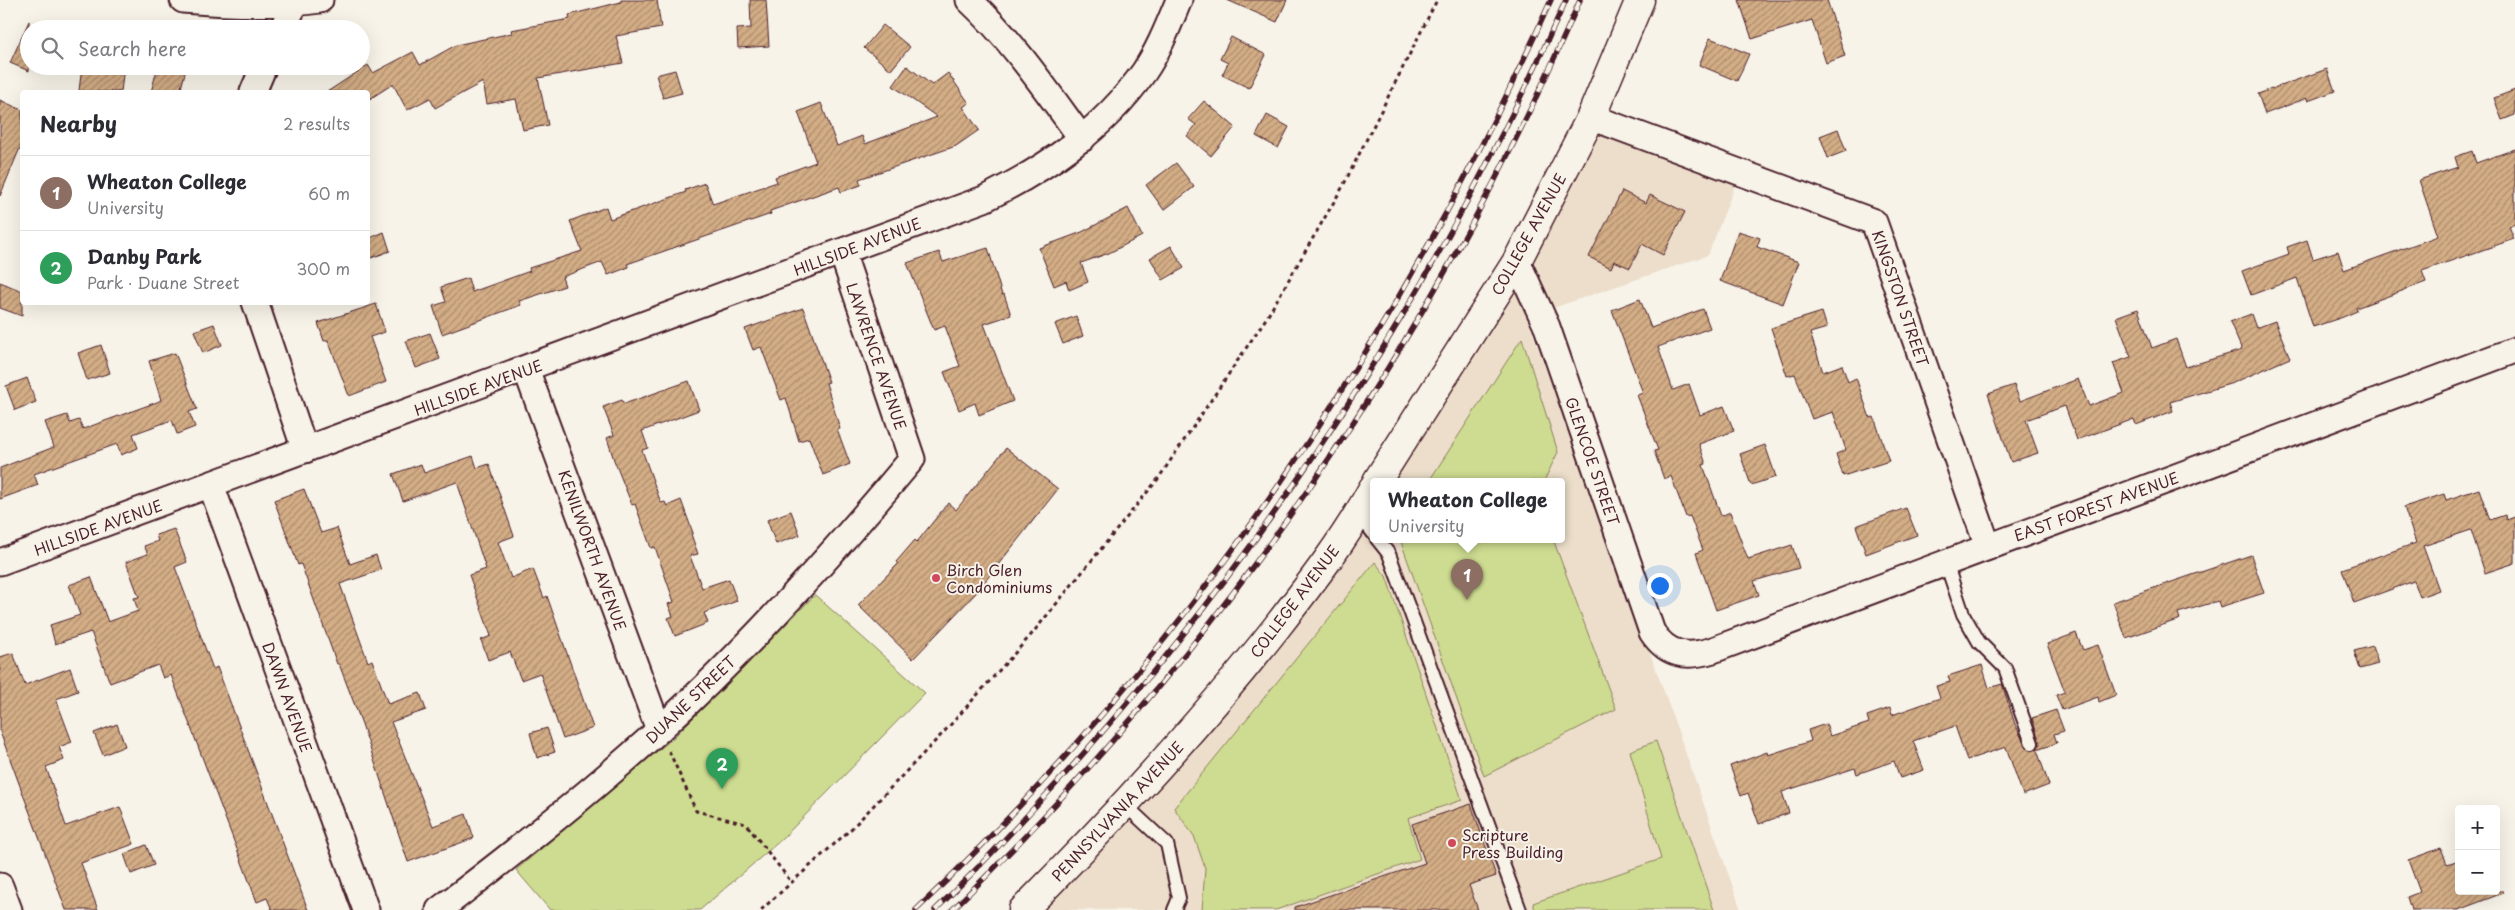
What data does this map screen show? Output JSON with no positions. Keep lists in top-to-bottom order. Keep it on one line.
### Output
{"streets":{"street":["COLLEGE AVENUE","HILLSIDE AVENUE","KINGSTON STREET","LAWRENCE AVENUE","GLENCOE STREET","EAST FOREST AVENUE","KENILWORTH AVENUE","DAWN AVENUE","DUANE STREET","PENNSYLVANIA AVENUE"]},"crossings":[["COLLEGE AVENUE","KINGSTON STREET"],["COLLEGE AVENUE","GLENCOE STREET"],["COLLEGE AVENUE","PENNSYLVANIA AVENUE"],["HILLSIDE AVENUE","LAWRENCE AVENUE"],["HILLSIDE AVENUE","KENILWORTH AVENUE"],["HILLSIDE AVENUE","DAWN AVENUE"],["KINGSTON STREET","EAST FOREST AVENUE"],["LAWRENCE AVENUE","DUANE STREET"],["GLENCOE STREET","EAST FOREST AVENUE"],["KENILWORTH AVENUE","DUANE STREET"]],"places":["Birch Glen Condominiums","Scripture Press Building"],"page":{"search":"Search here","heading":["Nearby","2 results"],"list":[{"mark":"1","name":"Wheaton College","note":"University","value":"60 m"},{"mark":"2","name":"Danby Park","note":"Park · Duane Street","value":"300 m"}],"popup":["Wheaton College","University"],"pins":["1","2"],"map_buttons":["+","−"]}}
